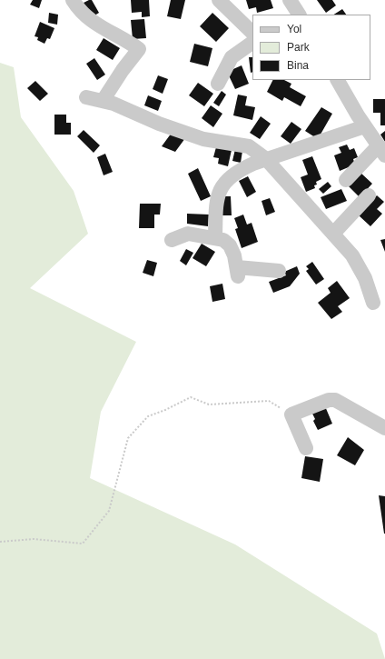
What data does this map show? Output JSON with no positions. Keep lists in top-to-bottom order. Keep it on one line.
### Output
{"legend":["Yol","Park","Bina"]}
